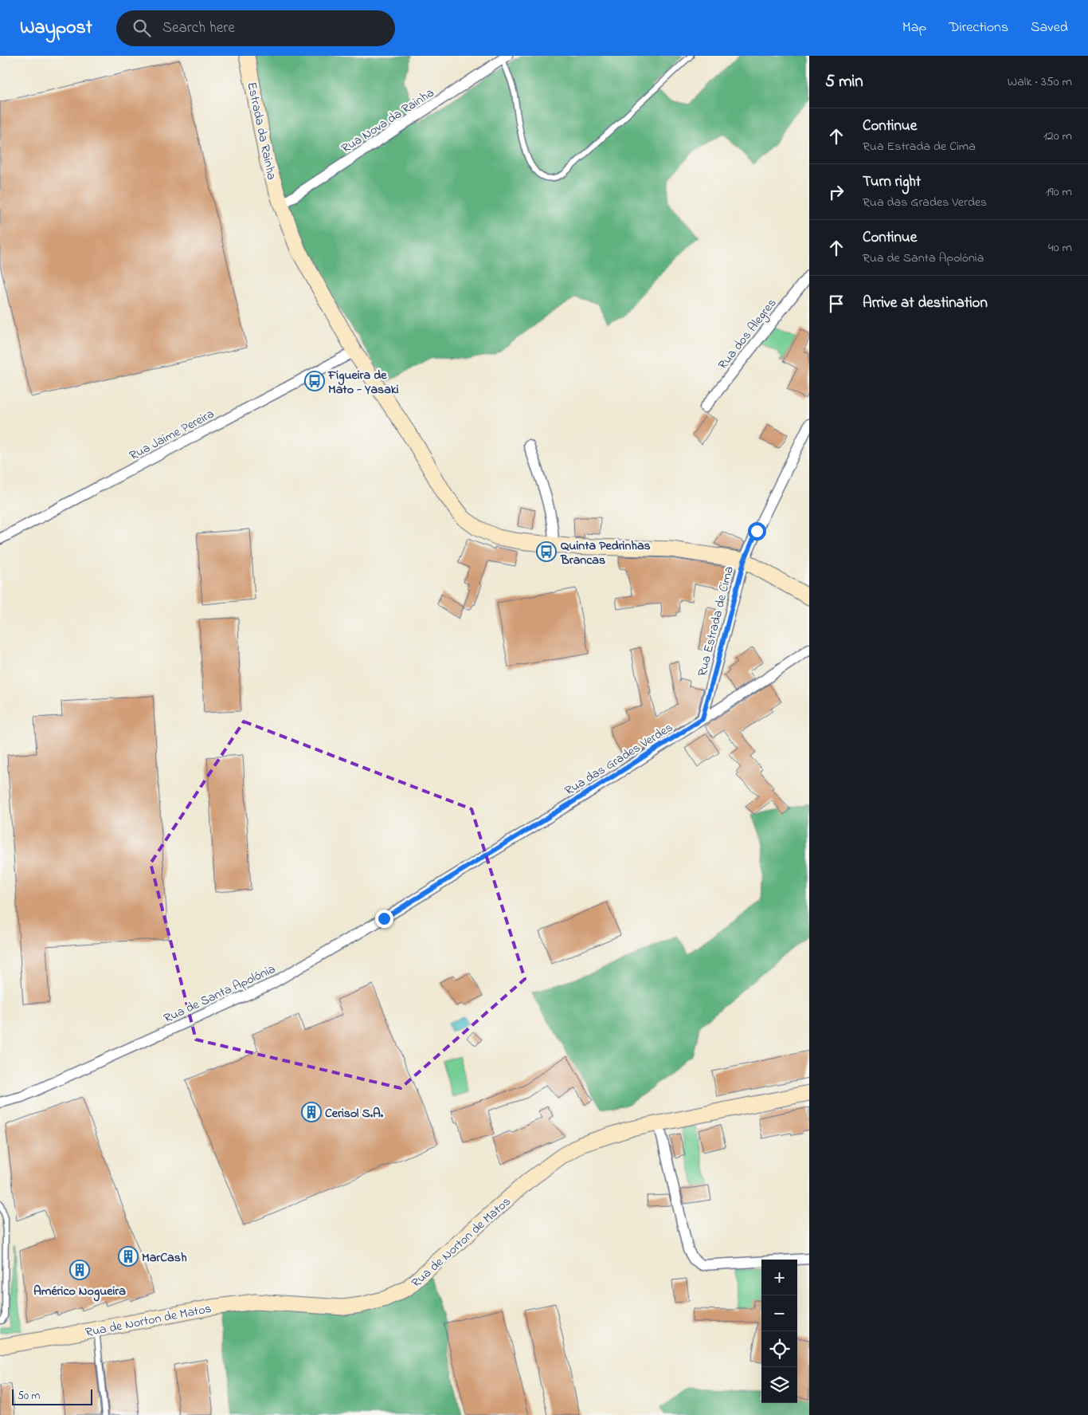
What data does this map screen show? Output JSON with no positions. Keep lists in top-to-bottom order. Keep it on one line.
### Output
{"streets":{"street":["Rua Nova da Rainha","Estrada da Rainha","Rua dos Alegres","Rua Jaime Pereira","Rua Estrada de Cima","Rua das Grades Verdes","Rua de Santa Apolónia","Rua de Norton de Matos"]},"crossings":[["Rua Nova da Rainha","Estrada da Rainha"],["Estrada da Rainha","Rua Jaime Pereira"],["Estrada da Rainha","Rua Estrada de Cima"],["Rua Estrada de Cima","Rua das Grades Verdes"],["Rua das Grades Verdes","Rua de Santa Apolónia"]],"places":{"bus stop":["Figueira de Mato - Yasaki","Quinta Pedrinhas Brancas"],"building":["Cerisol S.A.","MarCash","Américo Nogueira"]},"scale_bar":"50 m","page":{"header":"Waypost","search":"Search here","nav":["Map","Directions","Saved"],"heading":["5 min","Walk · 350 m"],"list":[["Continue","Rua Estrada de Cima","120 m"],["Turn right","Rua das Grades Verdes","190 m"],["Continue","Rua de Santa Apolónia","40 m"],"Arrive at destination"],"map_buttons":["+","−"],"scale":"50 m"}}
